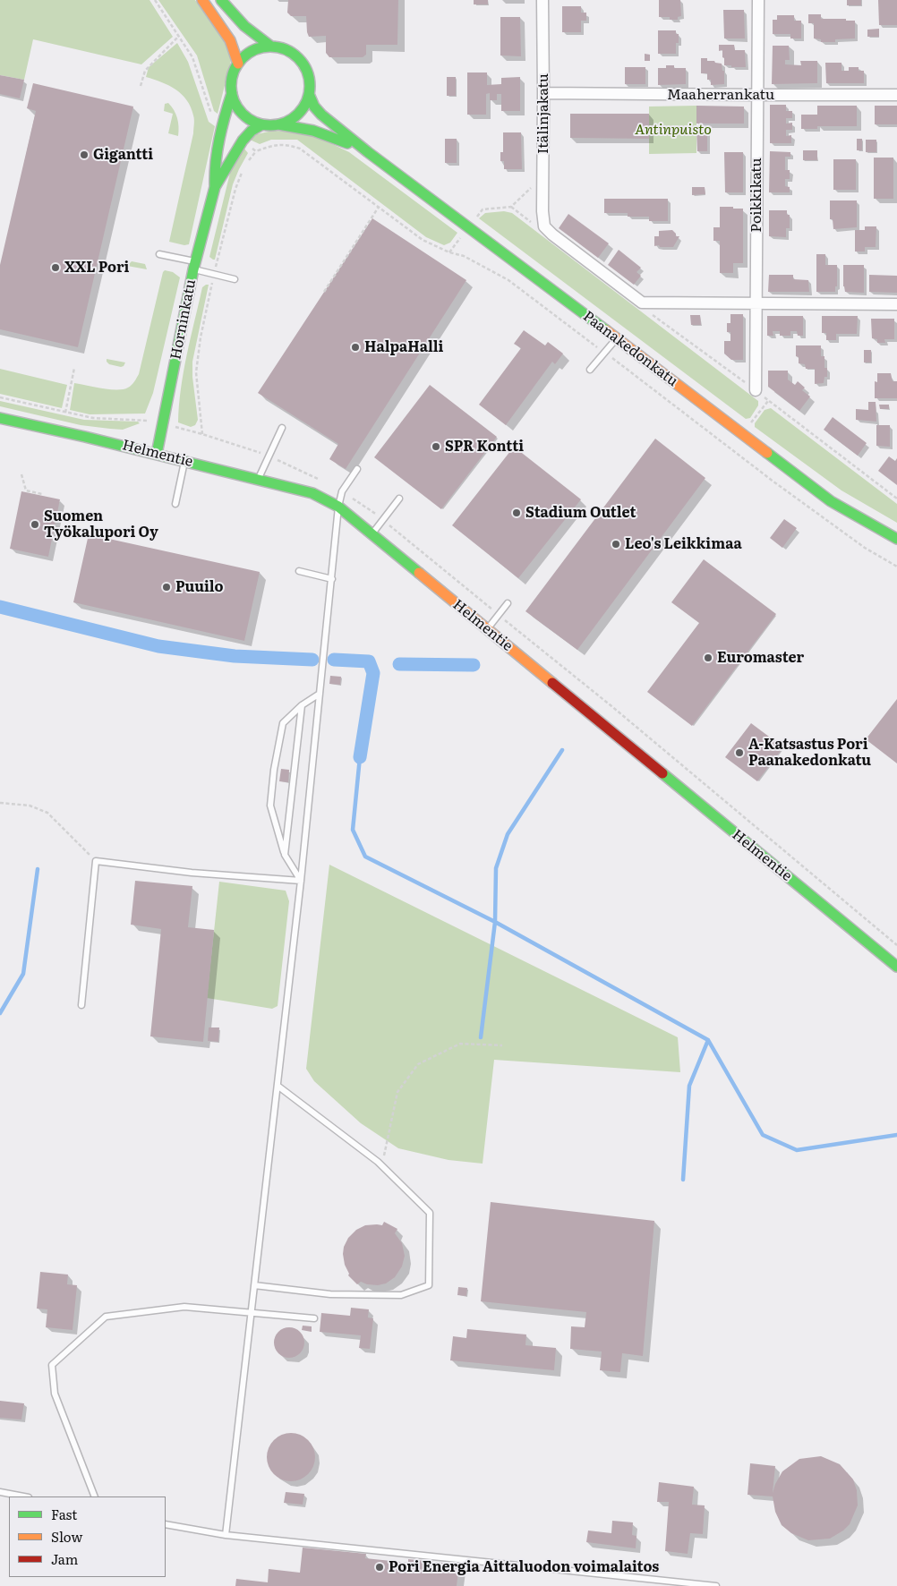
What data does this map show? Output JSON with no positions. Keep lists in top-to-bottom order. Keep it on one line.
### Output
{"streets":{"street":["Maaherrankatu","Itälinjakatu","Poikkikatu","Horninkatu","Paanakedonkatu","Helmentie"]},"crossings":[["Maaherrankatu","Itälinjakatu"],["Maaherrankatu","Poikkikatu"],["Itälinjakatu","Poikkikatu"],["Horninkatu","Paanakedonkatu"],["Horninkatu","Helmentie"]],"parks":["Antinpuisto"],"places":["Gigantti","XXL Pori","HalpaHalli","SPR Kontti","Stadium Outlet","Suomen Työkalupori Oy","Leo's Leikkimaa","Puuilo","Euromaster","A-Katsastus Pori Paanakedonkatu","Pori Energia Aittaluodon voimalaitos"],"legend":["Fast","Slow","Jam"]}
